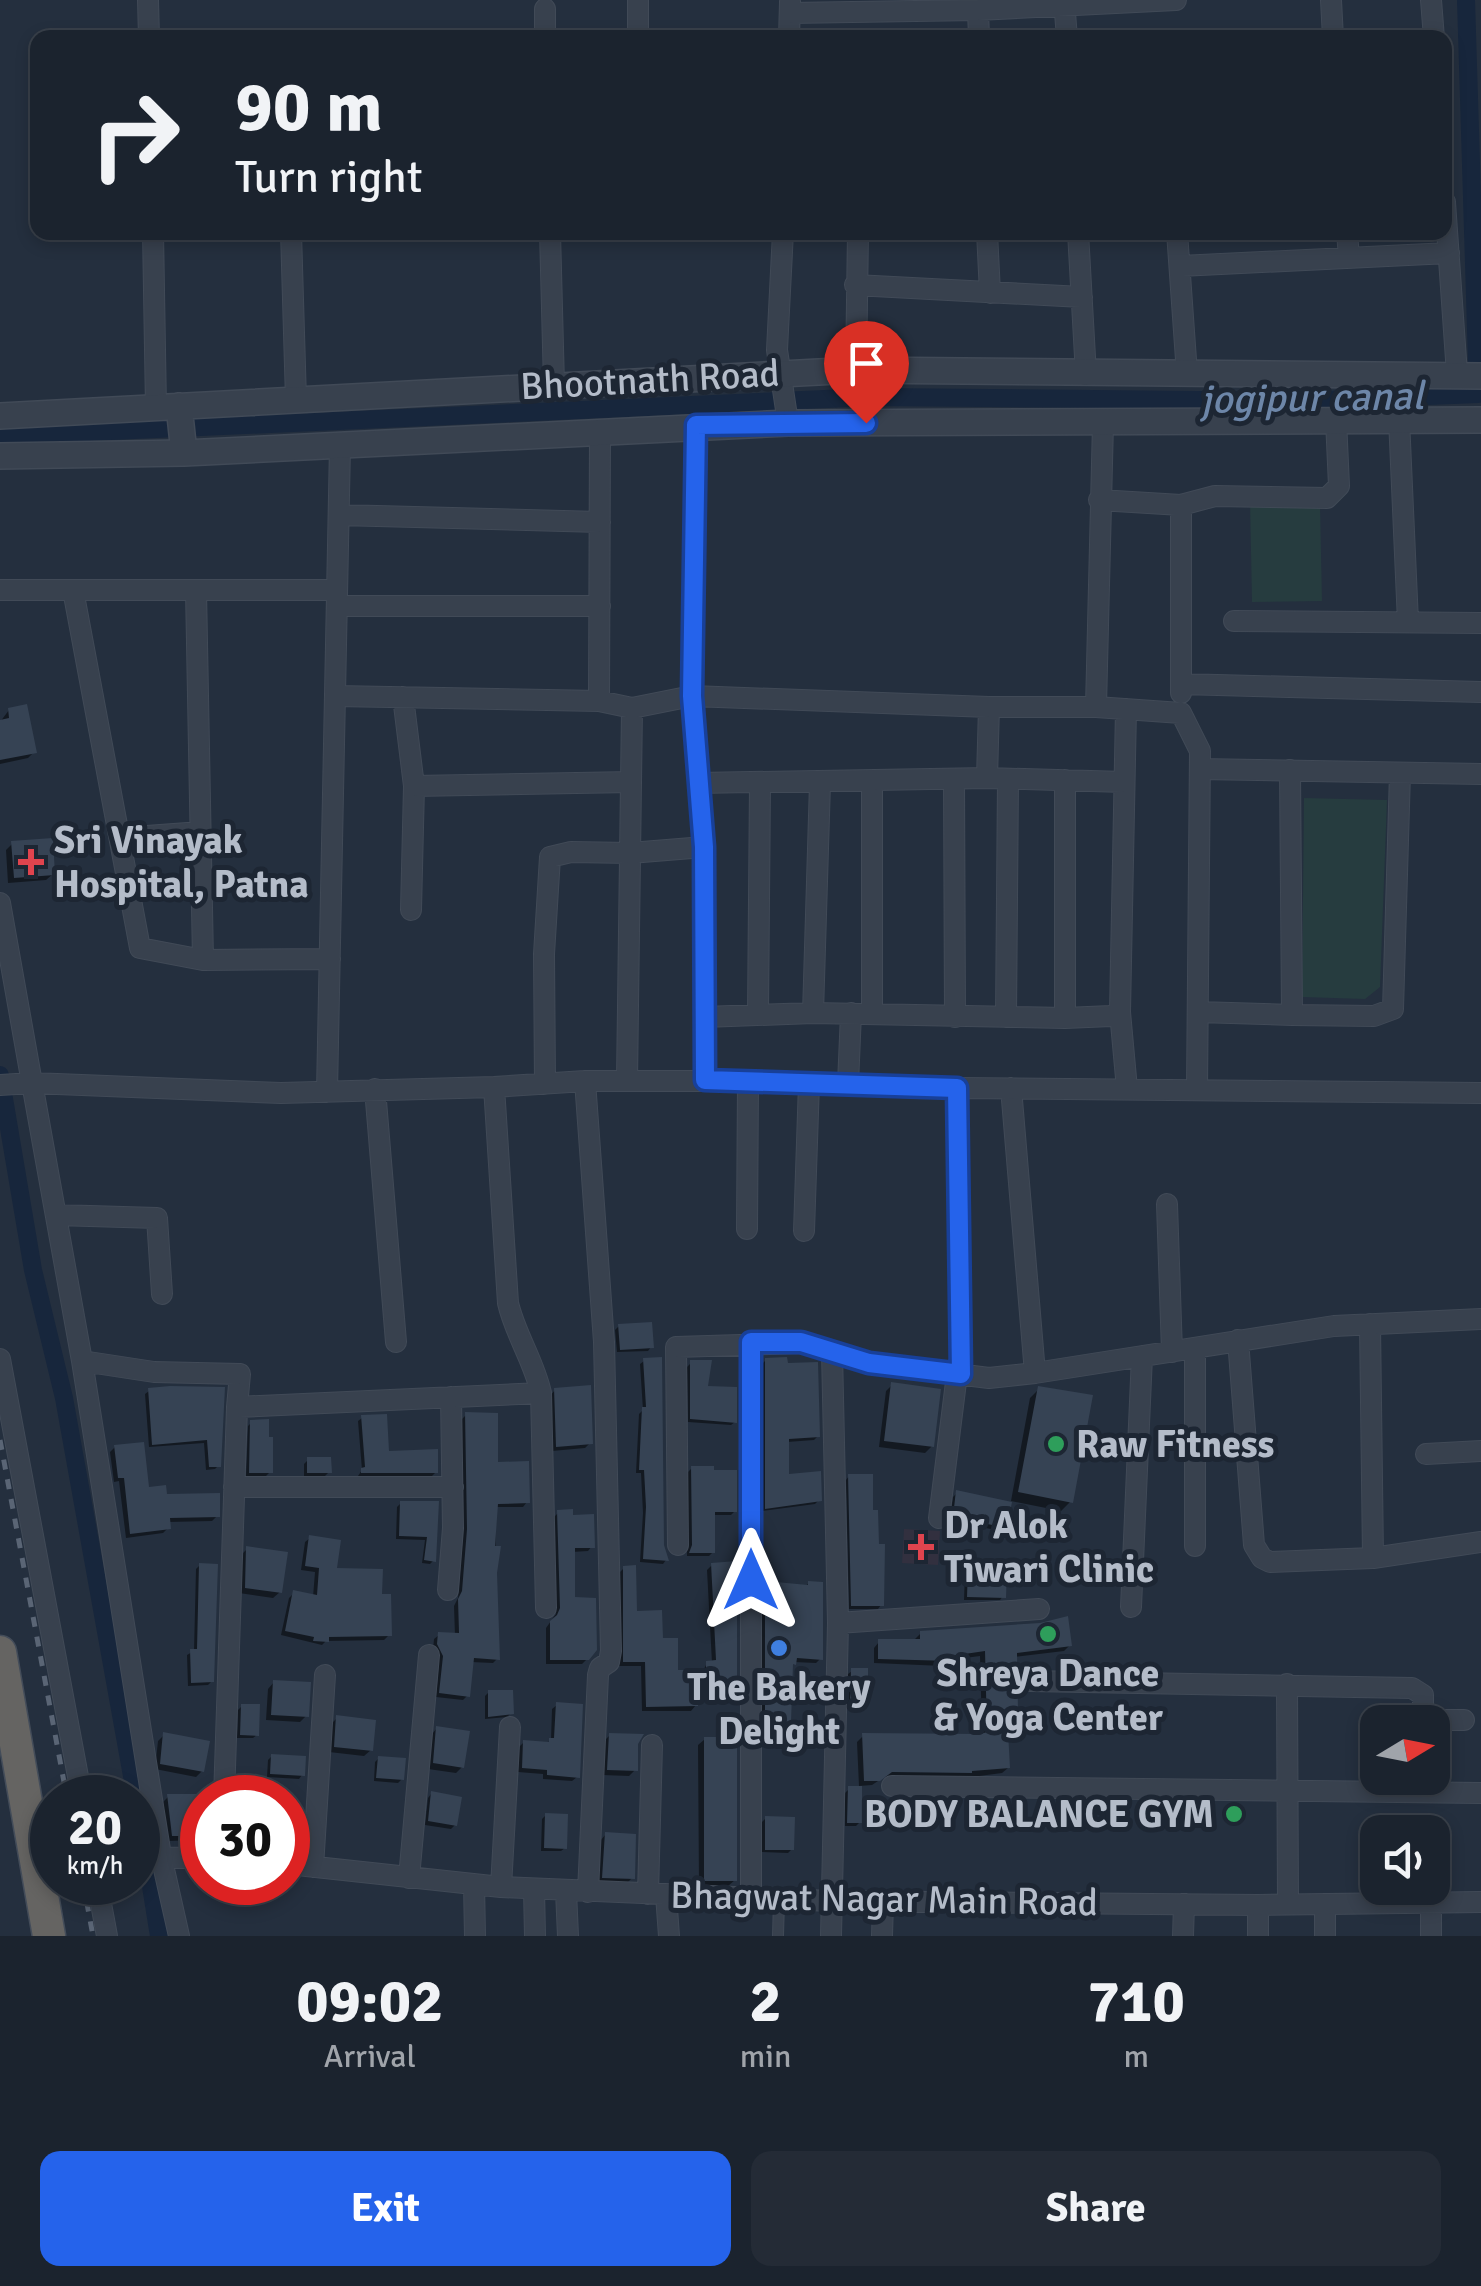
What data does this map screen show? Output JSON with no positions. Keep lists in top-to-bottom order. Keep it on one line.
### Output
{"streets":{"street":["Bhootnath Road","Bhagwat Nagar Main Road"]},"water":["jogipur canal"],"places":{"health":["Sri Vinayak Hospital, Patna","Dr Alok Tiwari Clinic"],"other":["Raw Fitness","Shreya Dance & Yoga Center","The Bakery Delight","BODY BALANCE GYM"]},"north":"right","page":{"turn":["90 m","Turn right"],"speed":"20 km/h","limit":"30","eta":["09:02","Arrival","2","min","710","m"],"buttons":["Exit","Share"]}}
